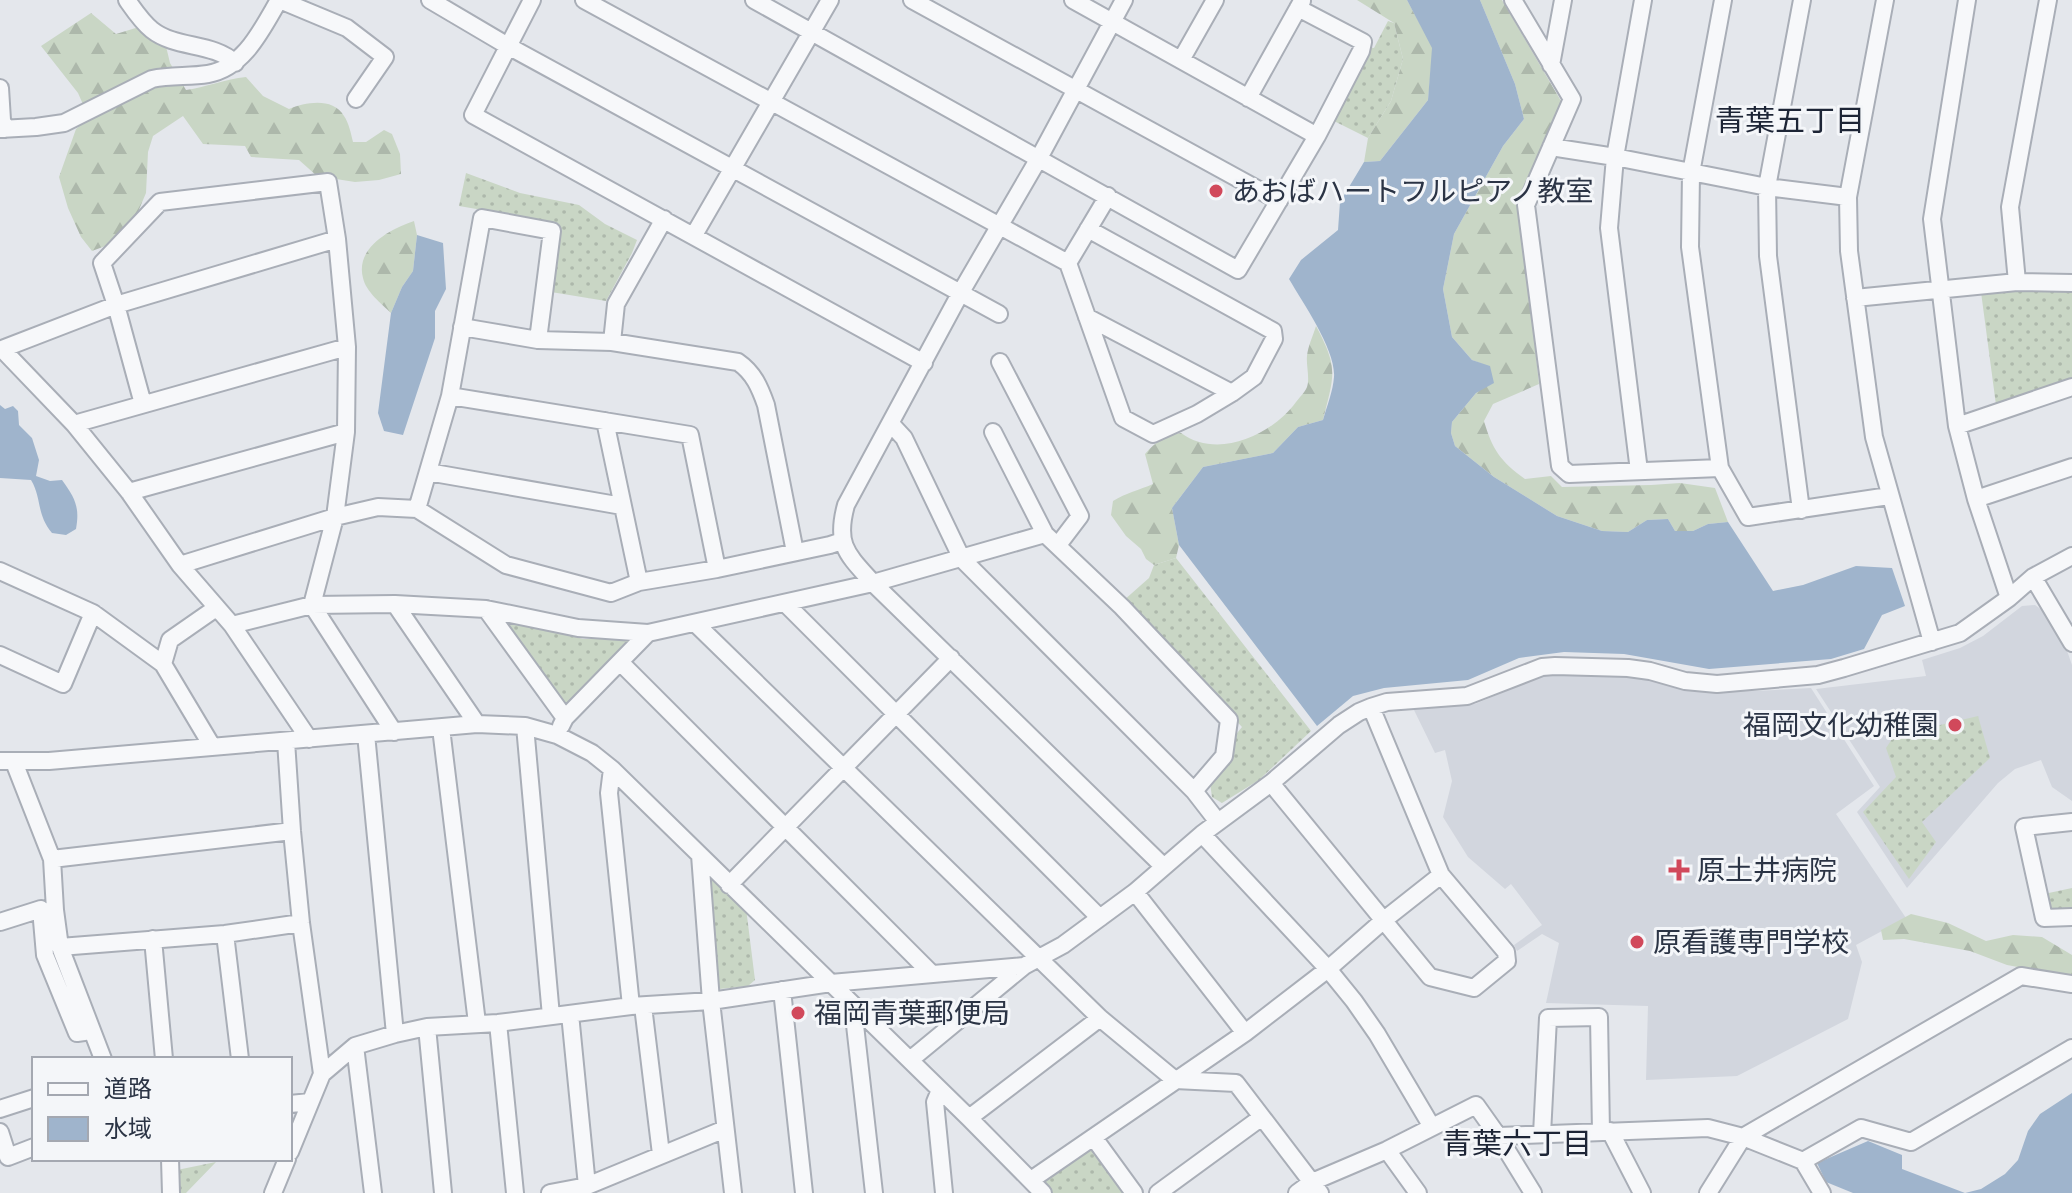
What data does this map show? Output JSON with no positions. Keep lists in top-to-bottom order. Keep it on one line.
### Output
{"districts":["青葉五丁目","青葉六丁目"],"places":{"other":["あおばハートフルピアノ教室","福岡文化幼稚園","原看護専門学校","福岡青葉郵便局"],"health":["原土井病院"]},"legend":["道路","水域"]}
